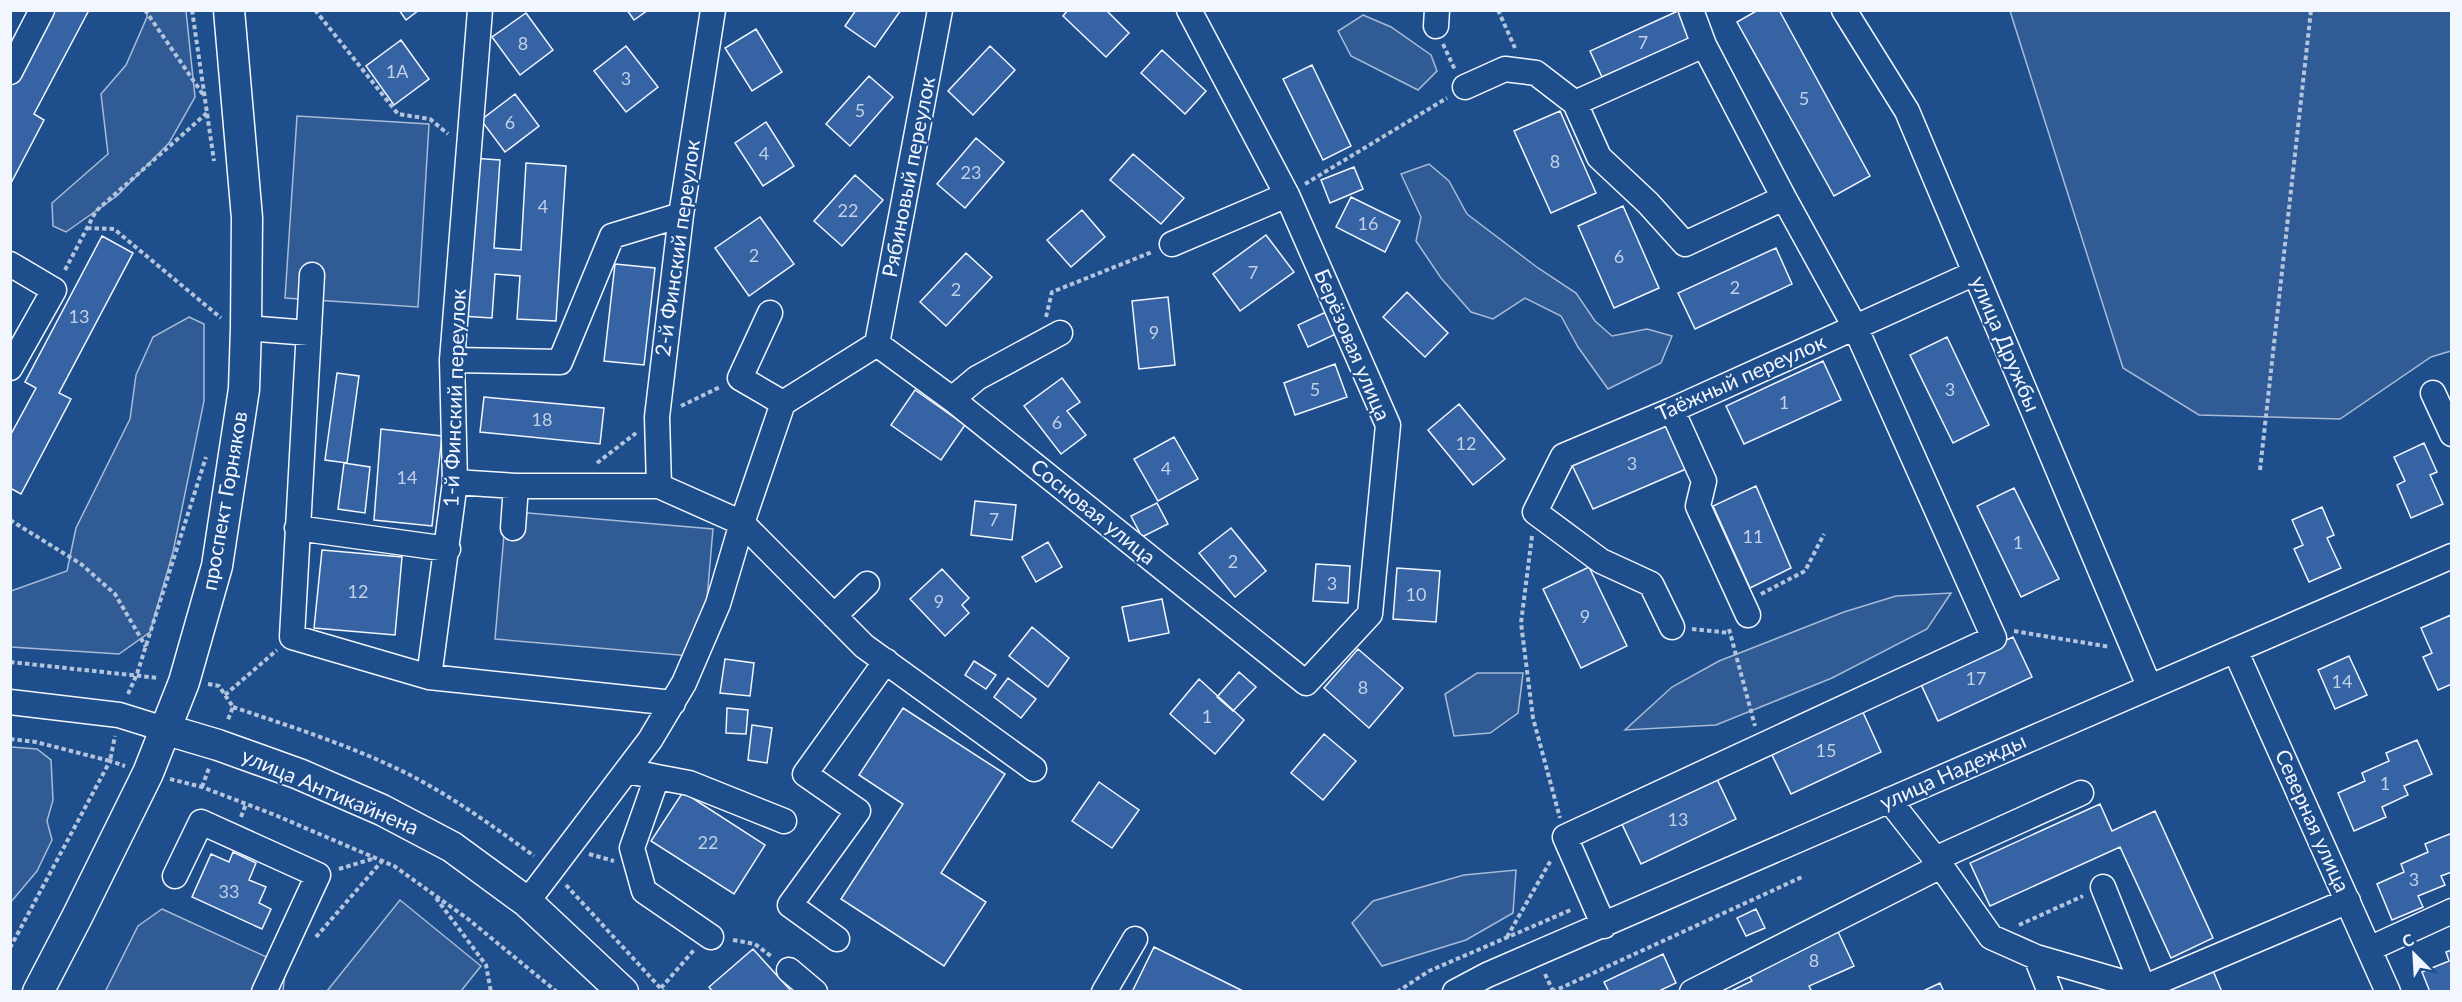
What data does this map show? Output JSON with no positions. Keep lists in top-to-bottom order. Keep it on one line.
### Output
{"streets":{"main road":["проспект Горняков","улица Антикайнена"],"street":["Рябиновый переулок","2-й Финский переулок","улица Дружбы","Берёзовая улица","Таёжный переулок","1-й Финский переулок","Сосновая улица","улица Надежды","Северная улица"]},"crossings":[["Рябиновый переулок","Сосновая улица"],["улица Дружбы","Таёжный переулок"],["улица Дружбы","улица Надежды"],["Берёзовая улица","Сосновая улица"],["проспект Горняков","улица Антикайнена"],["улица Надежды","Северная улица"]],"house_numbers":["7","8","1А","3","5","5","6","4","8","23","4","22","16","2","6","7","2","2","13","9","5","3","1","18","6","12","3","4","14","7","11","1","2","3","12","10","9","9","17","14","8","1","15","1","13","22","3","33","8"],"north":"top left"}
